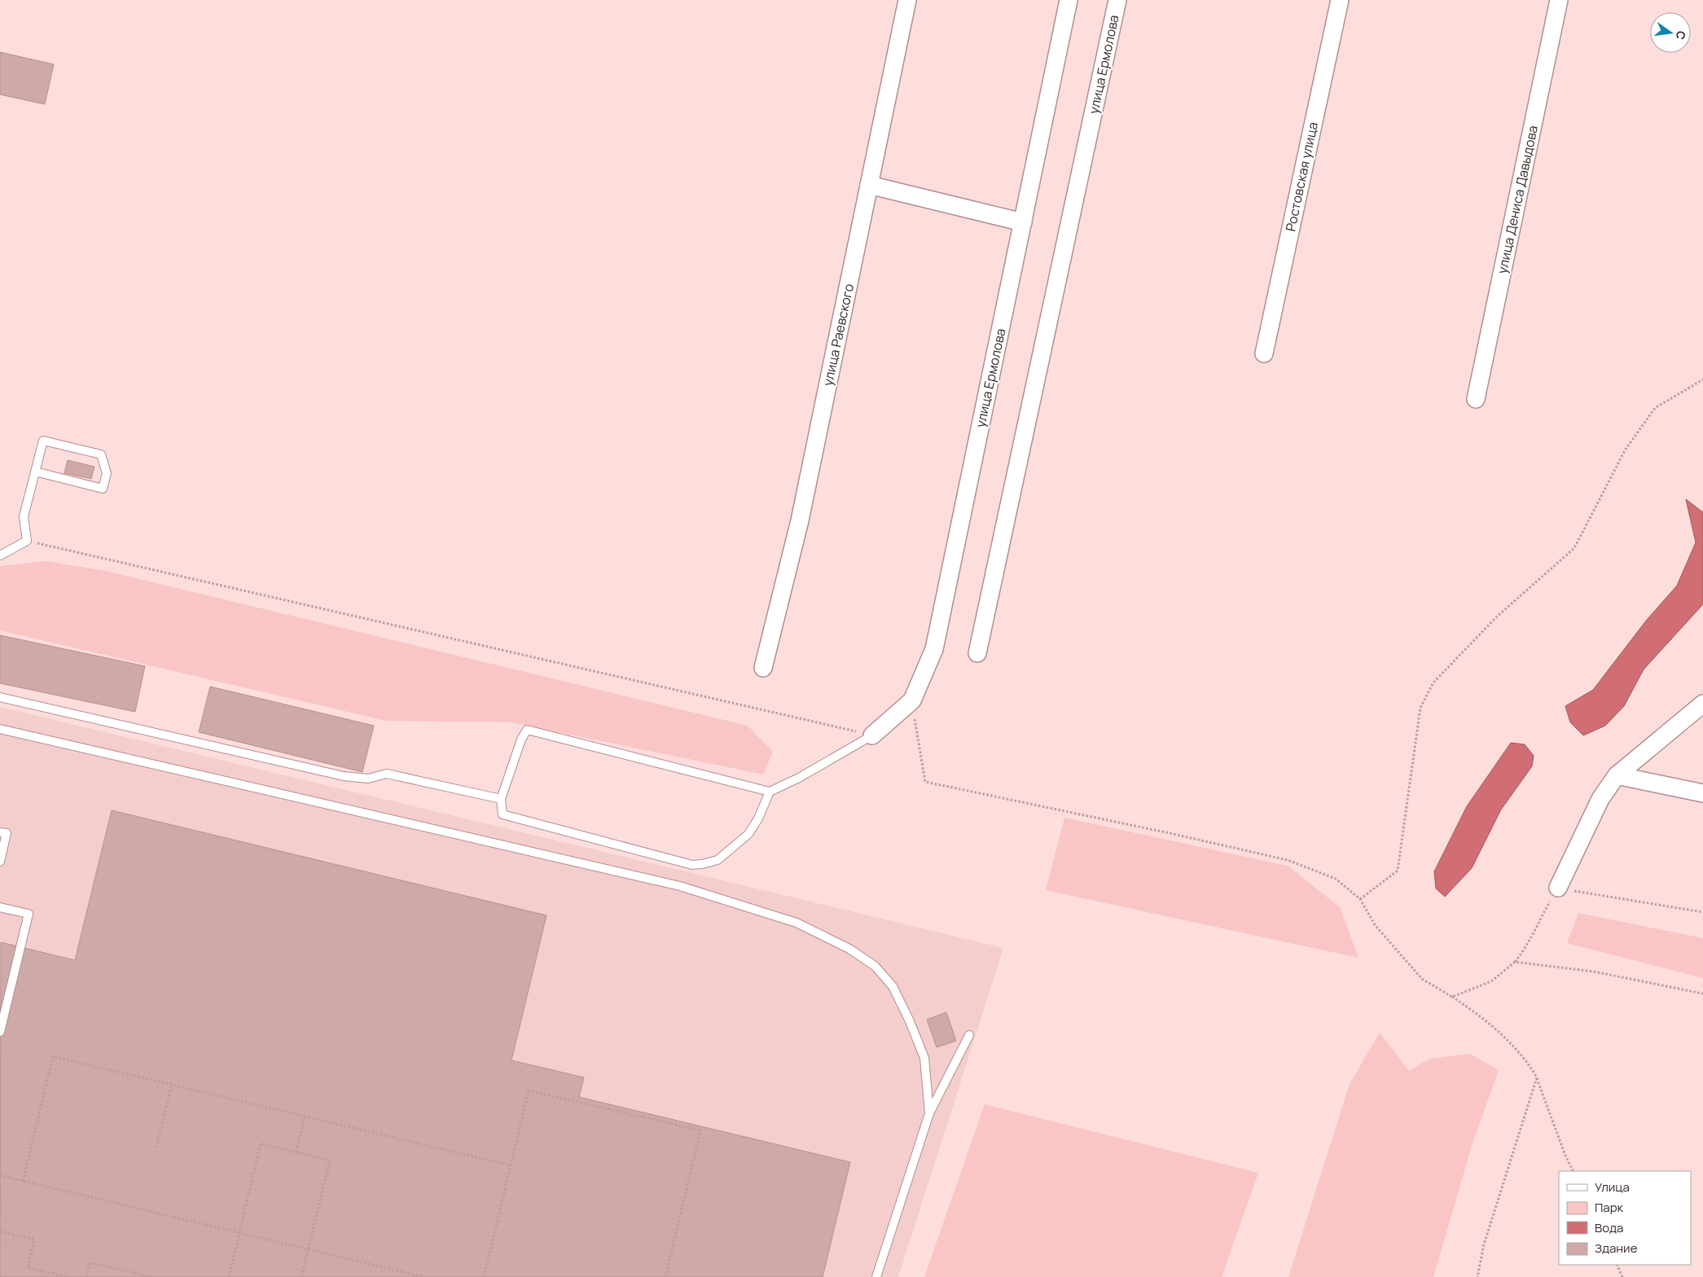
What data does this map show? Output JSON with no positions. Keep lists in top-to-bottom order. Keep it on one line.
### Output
{"streets":{"street":["улица Ермолова","Ростовская улица","улица Дениса Давыдова","улица Раевского"]},"legend":["Улица","Парк","Вода","Здание"],"north":"right"}
